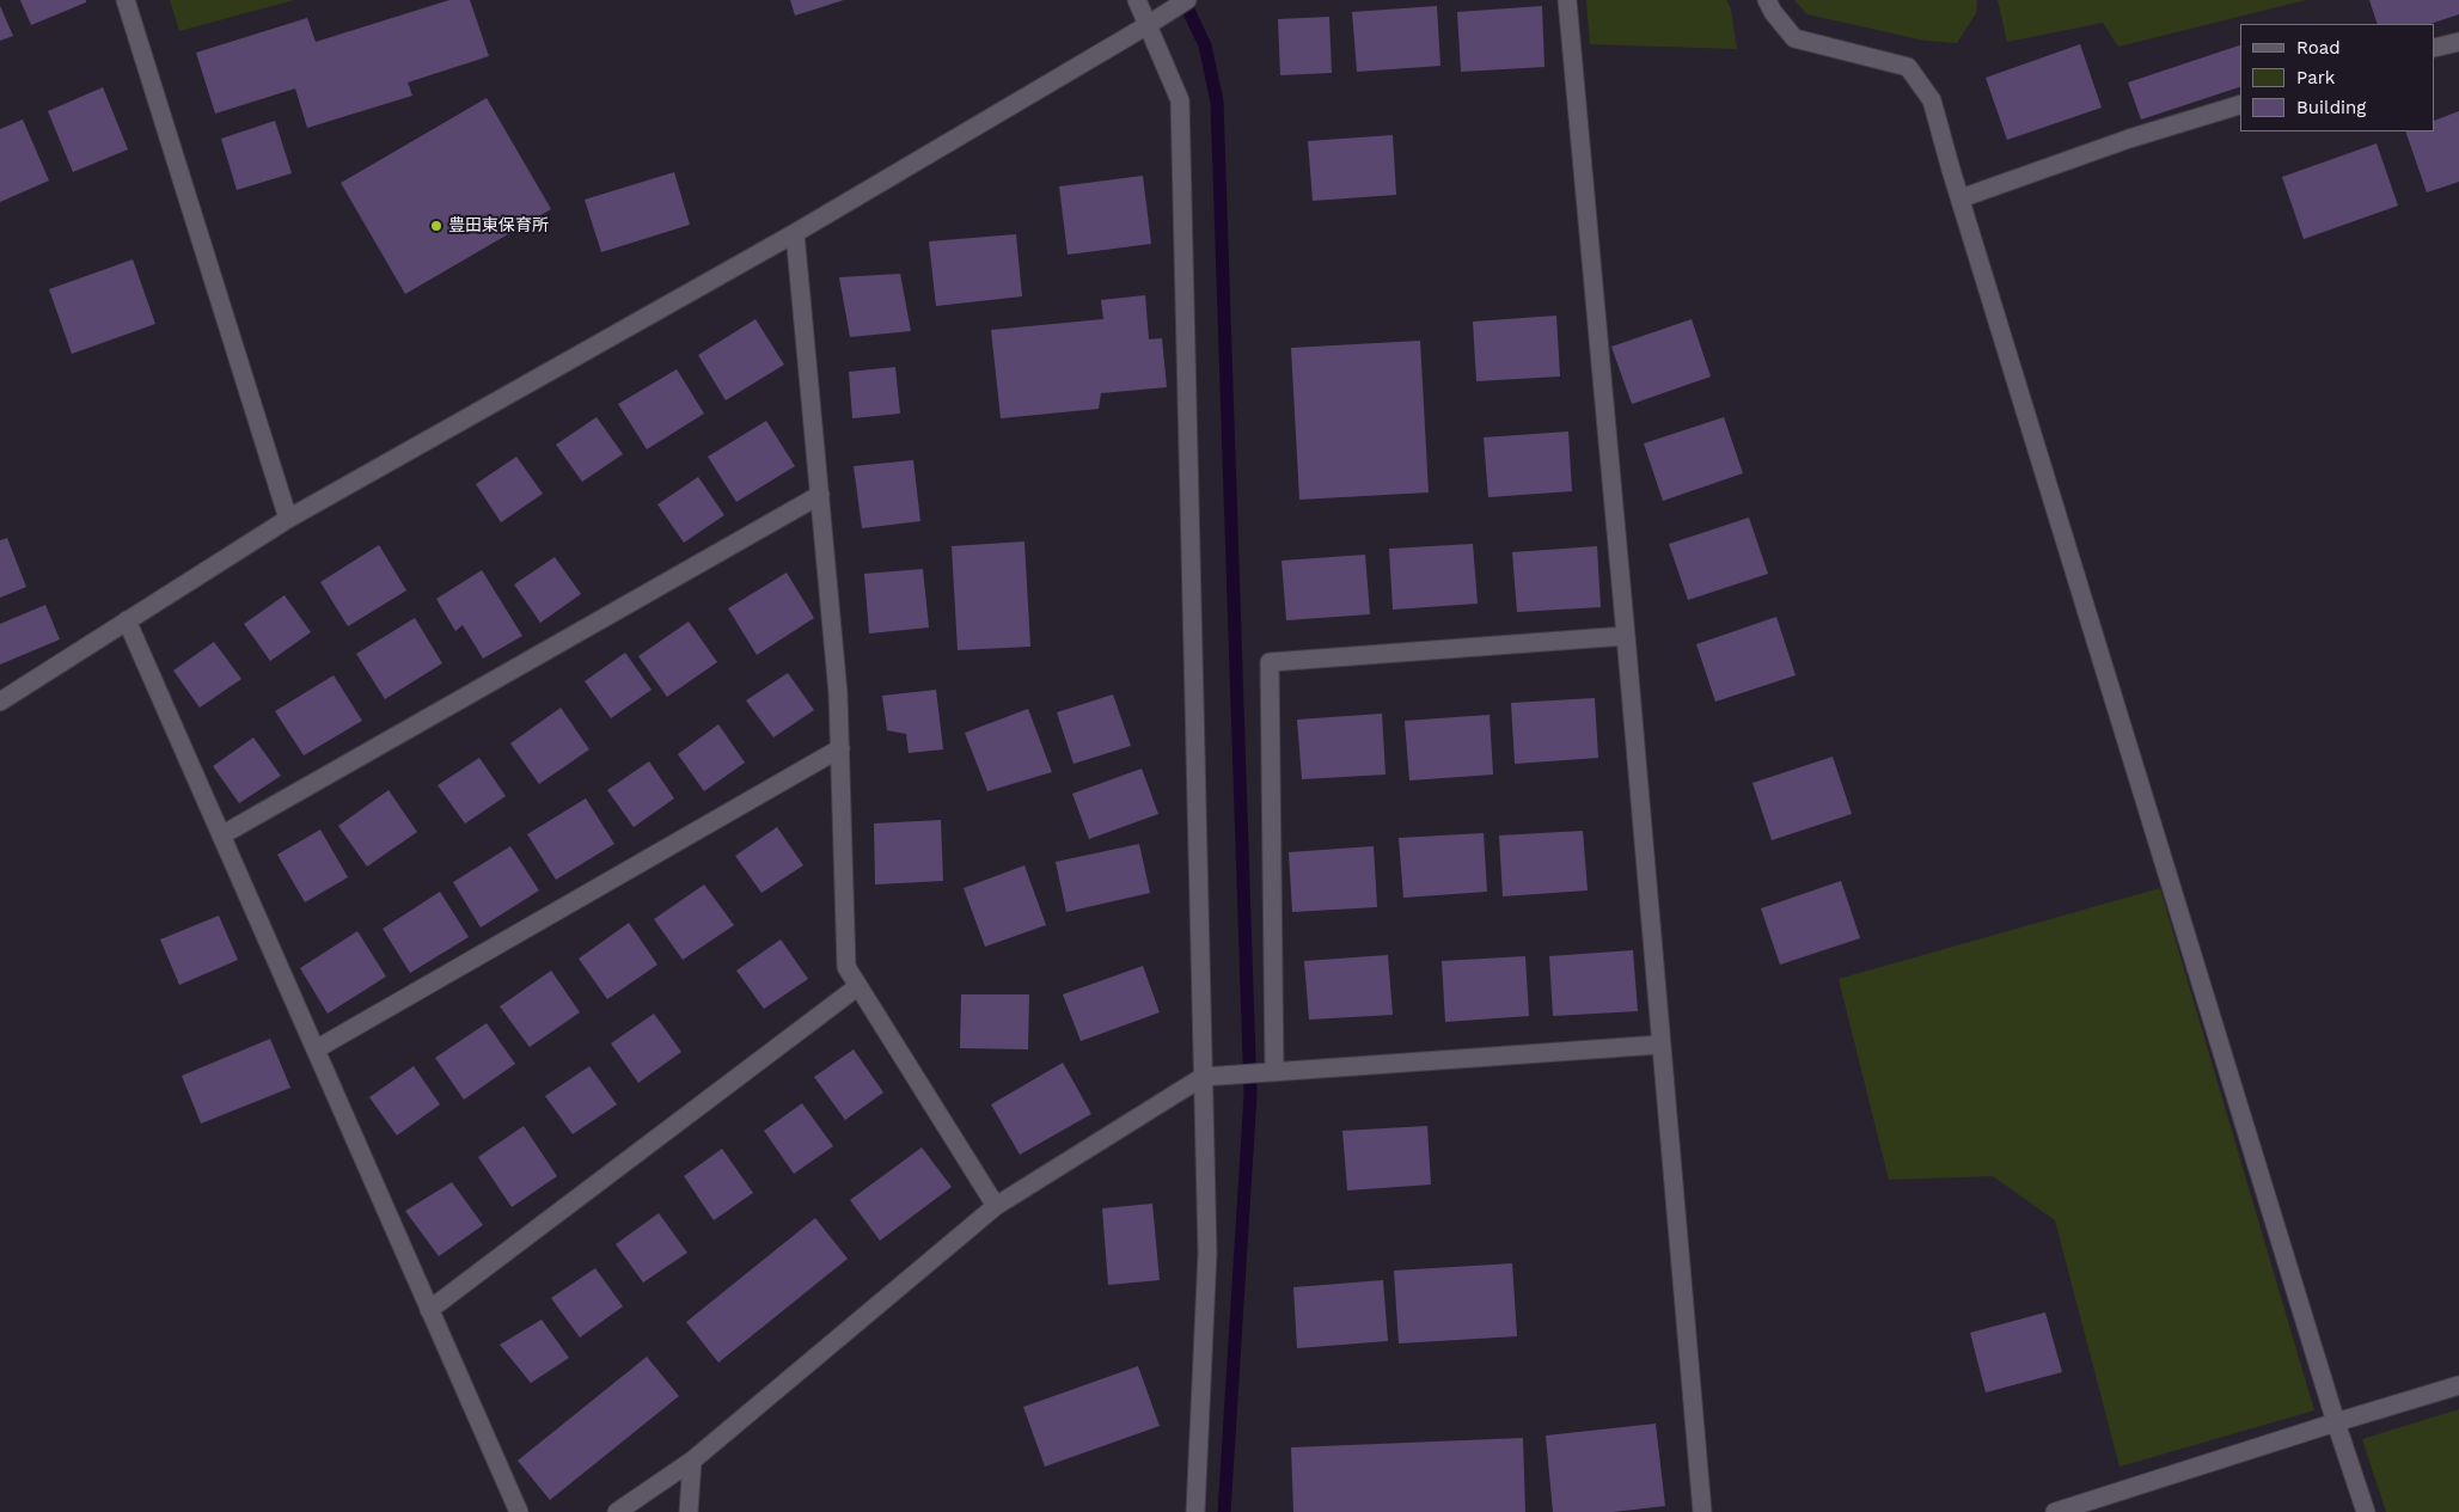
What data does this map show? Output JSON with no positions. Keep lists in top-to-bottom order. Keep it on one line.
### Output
{"places":["豊田東保育所"],"legend":["Road","Park","Building"]}
